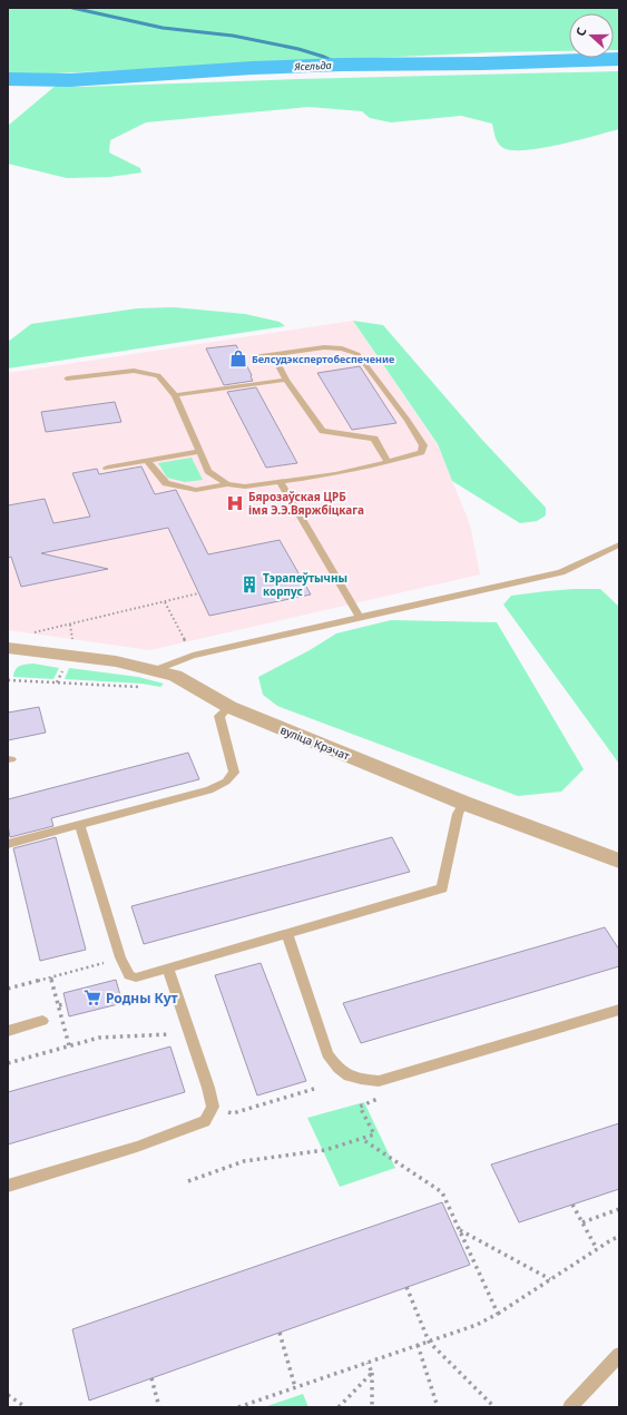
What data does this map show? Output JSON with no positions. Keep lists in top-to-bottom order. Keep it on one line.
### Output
{"streets":{"street":["вуліца Крэчат"]},"water":["Ясельда"],"places":{"shop":["Белсудэкспертобеспечение"],"hospital":["Бярозаўская ЦРБ імя Э.Э.Вяржбіцкага"],"building":["Тэрапеўтычны корпус"],"supermarket":["Родны Кут"]},"north":"left"}
